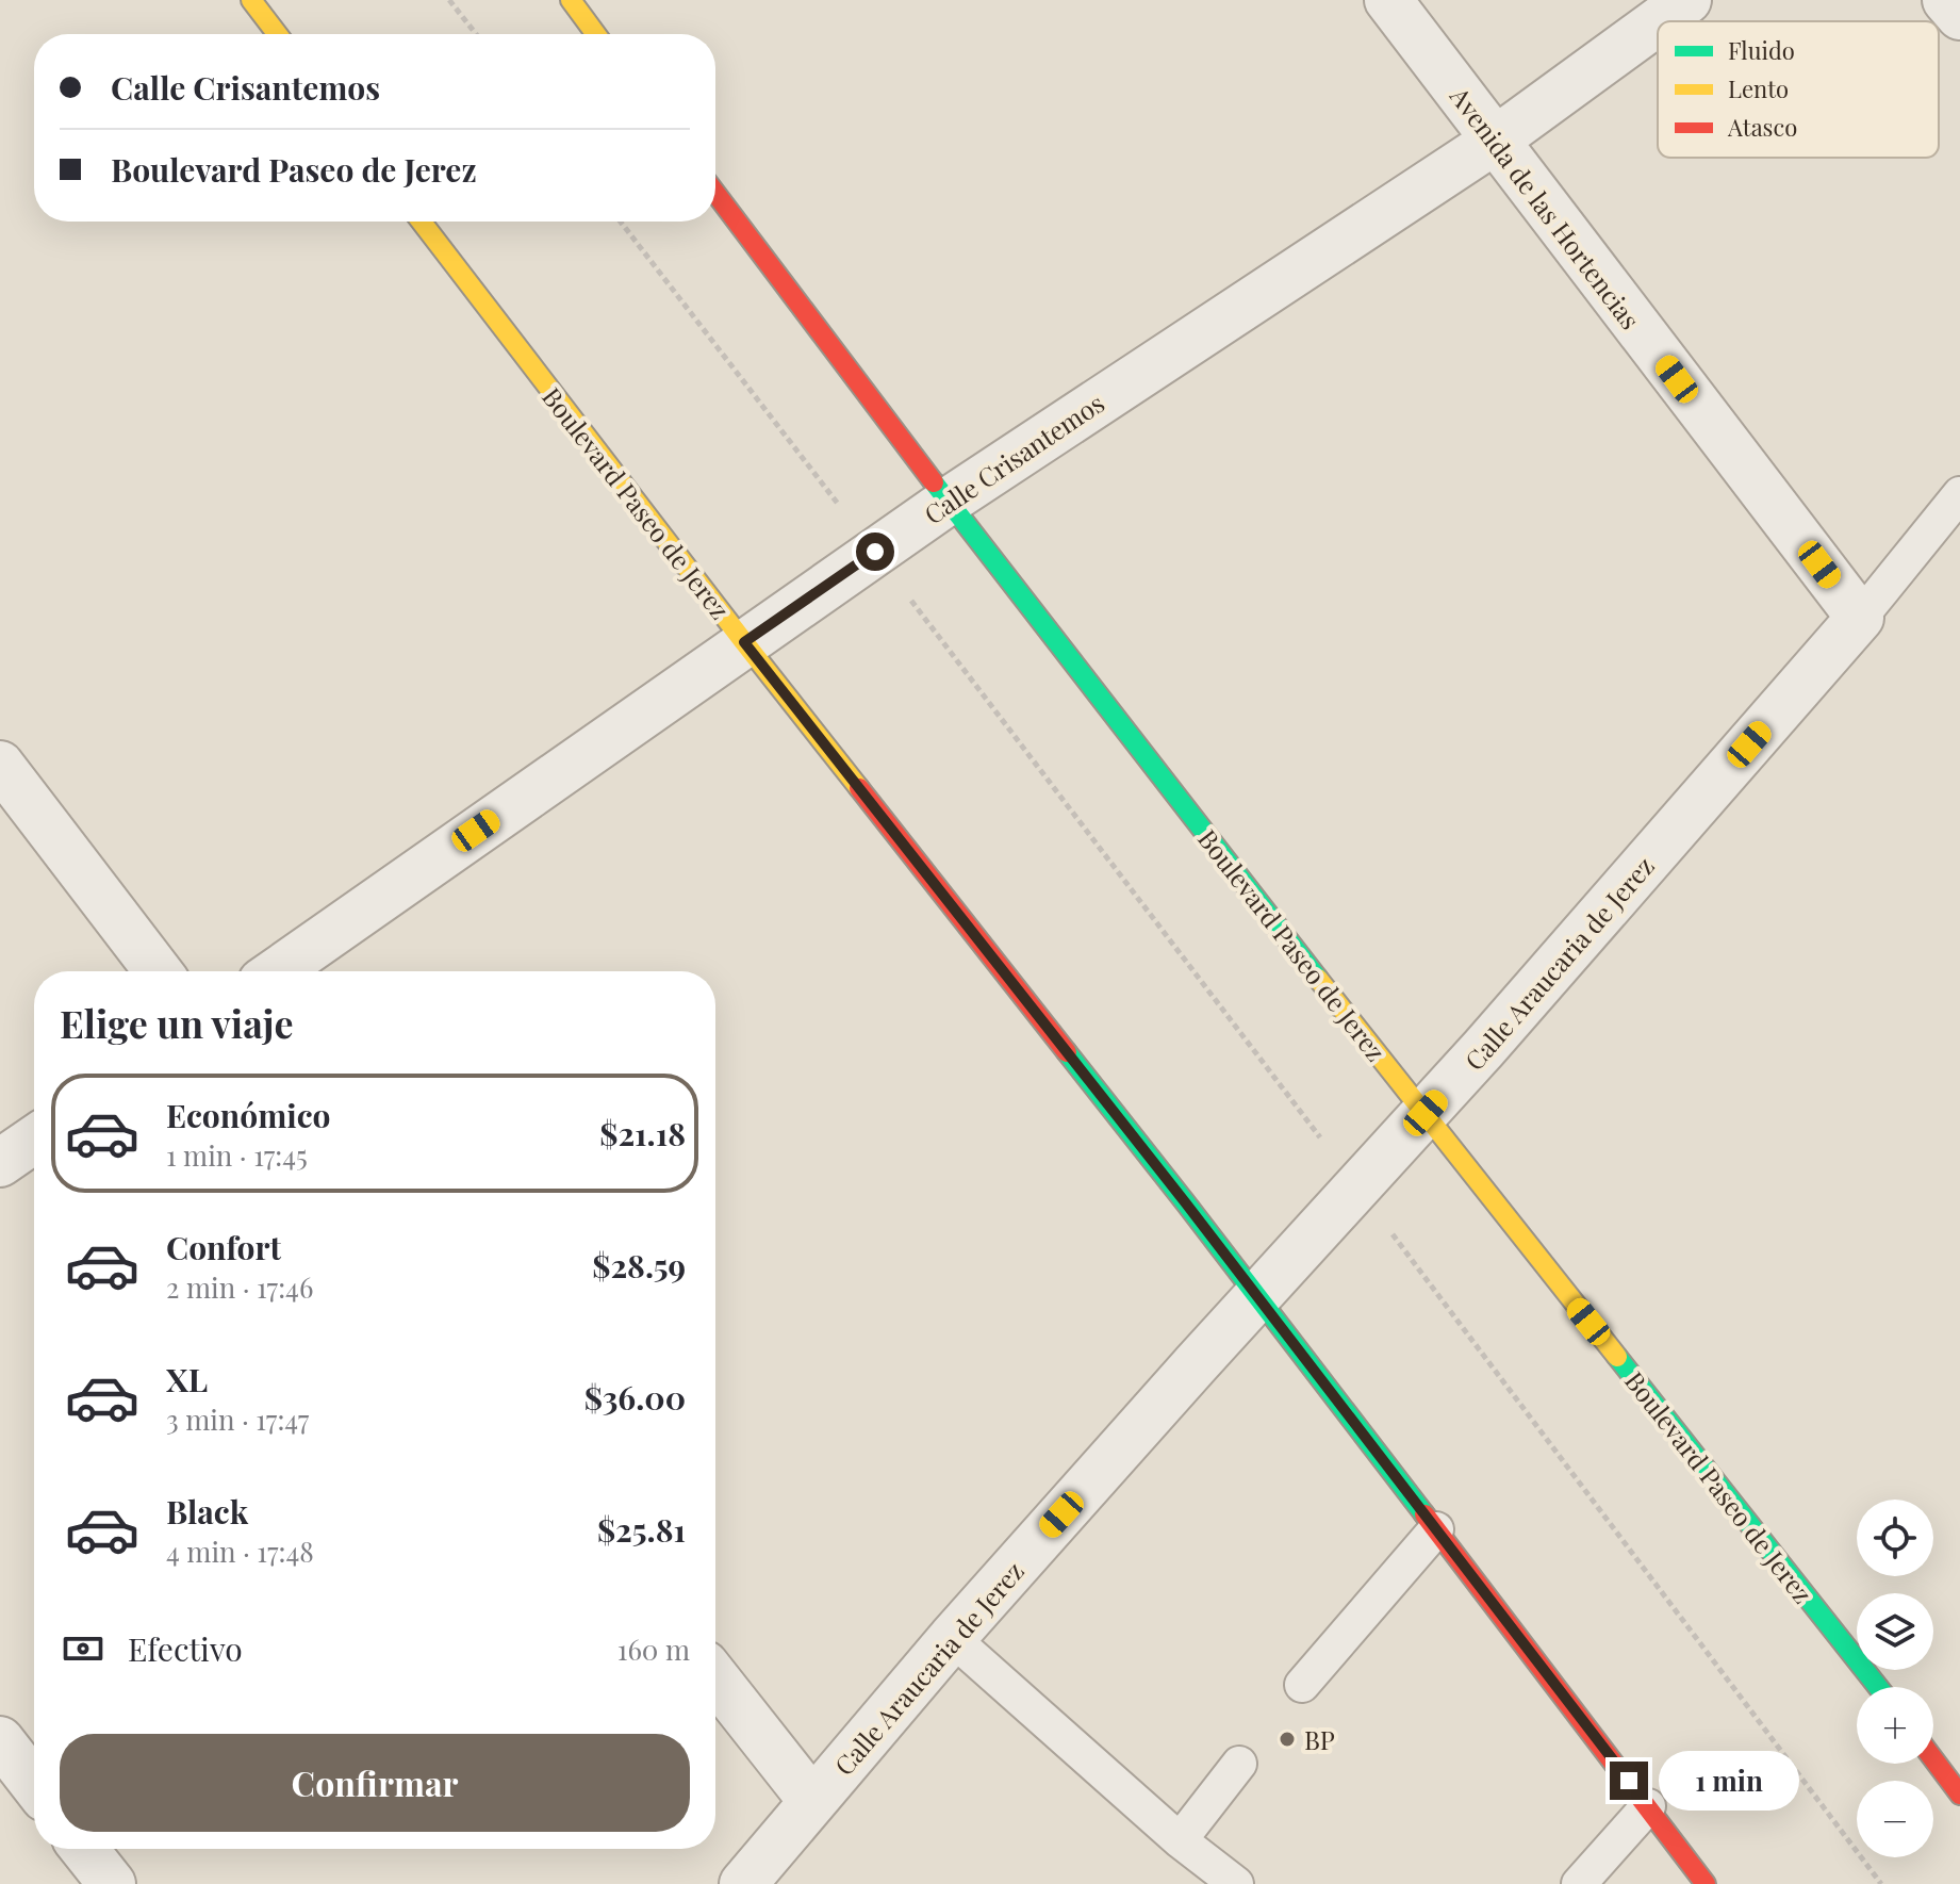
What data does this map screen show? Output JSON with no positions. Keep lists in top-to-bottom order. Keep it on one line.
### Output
{"streets":{"main road":["Boulevard Paseo de Jerez"],"street":["Avenida de las Hortencias","Calle Crisantemos","Calle Araucaria de Jerez"]},"crossings":[["Avenida de las Hortencias","Calle Crisantemos"],["Avenida de las Hortencias","Calle Araucaria de Jerez"],["Calle Crisantemos","Boulevard Paseo de Jerez"],["Boulevard Paseo de Jerez","Calle Araucaria de Jerez"]],"places":["BP"],"legend":["Fluido","Lento","Atasco"],"page":{"banner":["Calle Crisantemos","Boulevard Paseo de Jerez"],"heading":"Elige un viaje","list":[{"name":"Económico","note":"1 min · 17:45","value":"$21.18"},{"name":"Confort","note":"2 min · 17:46","value":"$28.59"},{"name":"XL","note":"3 min · 17:47","value":"$36.00"},{"name":"Black","note":"4 min · 17:48","value":"$25.81"}],"map_buttons":["+","−"],"pay":["Efectivo","160 m"],"buttons":"Confirmar","bubble":"1 min"}}
